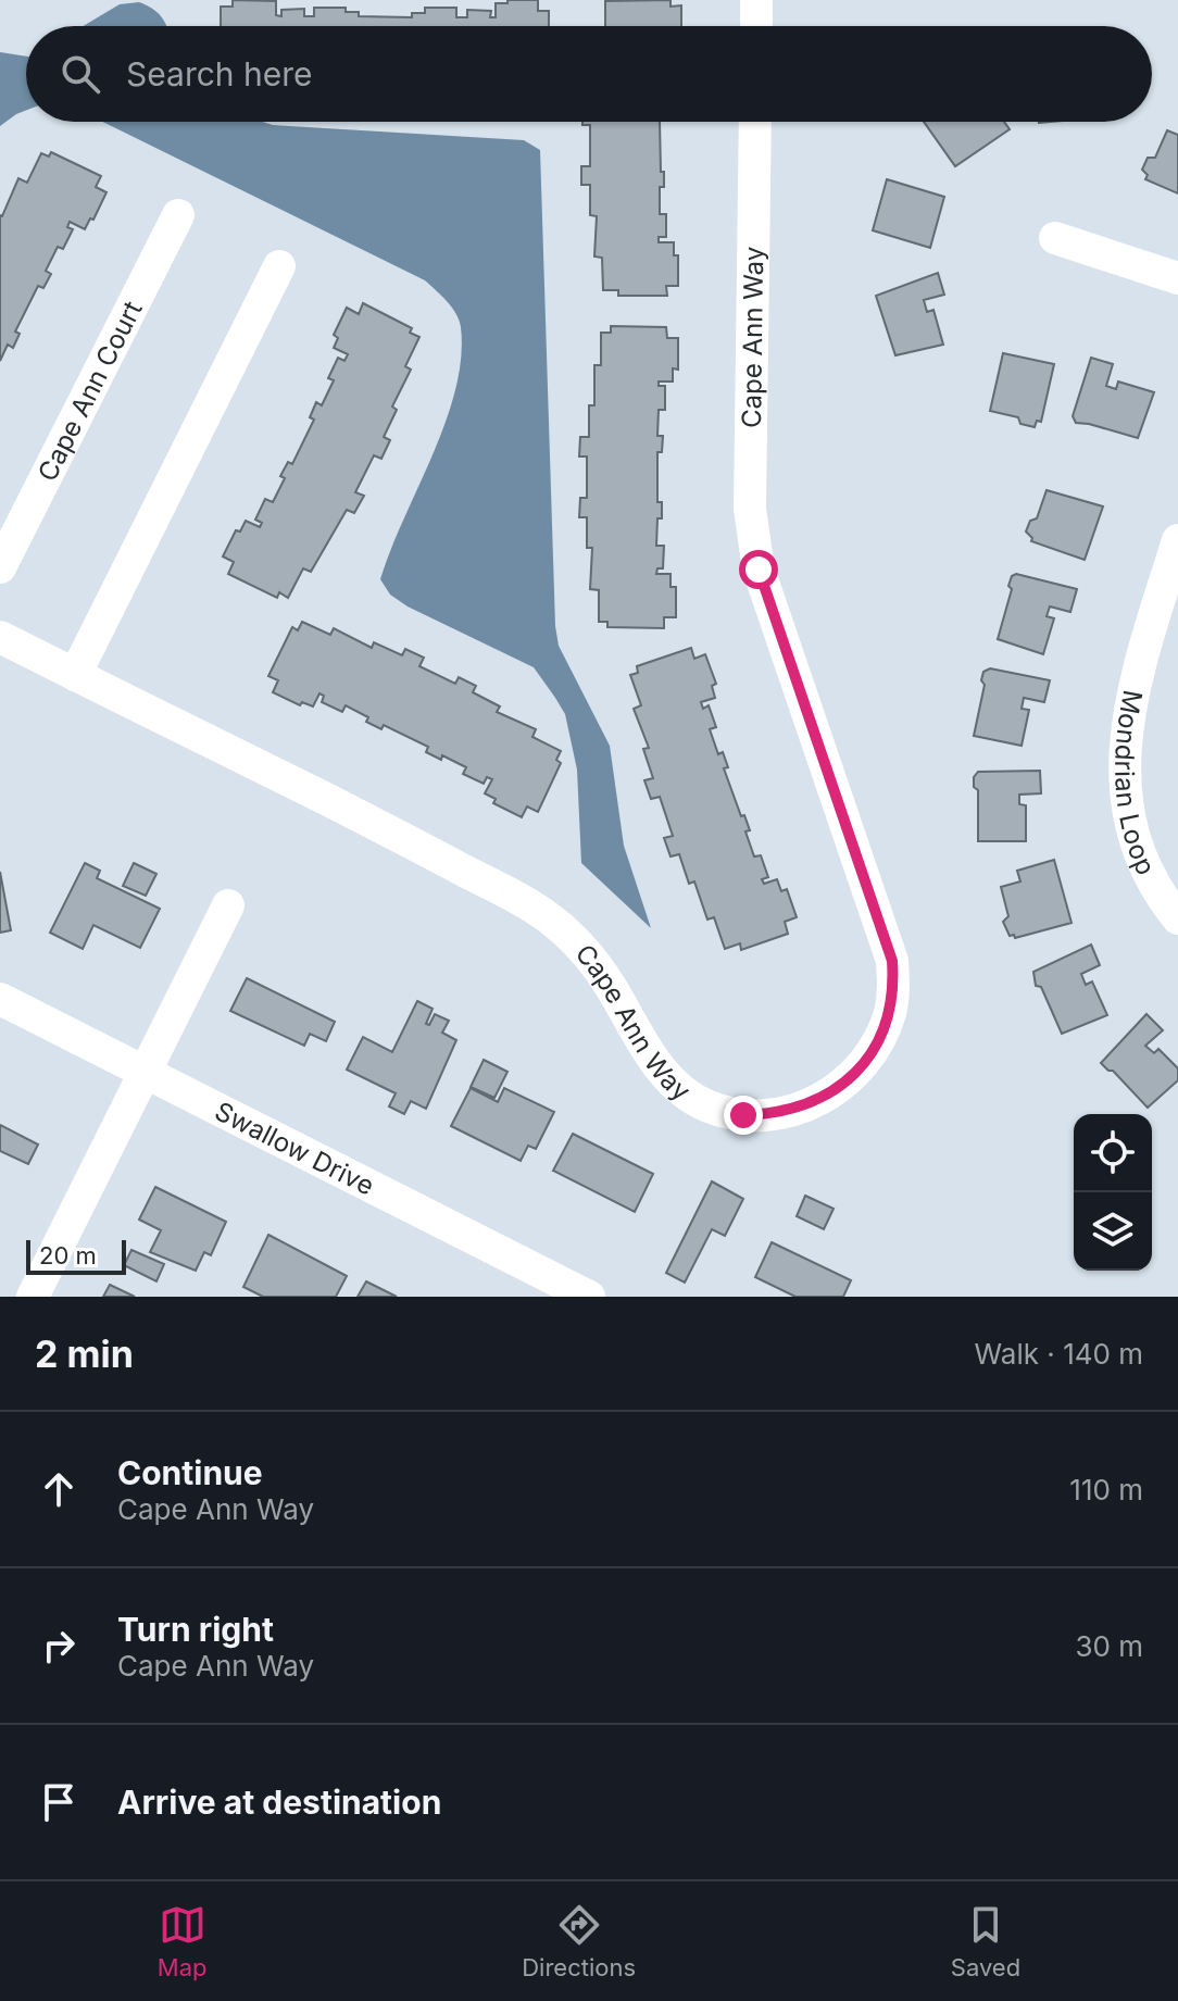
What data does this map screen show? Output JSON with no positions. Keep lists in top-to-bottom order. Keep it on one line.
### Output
{"streets":{"street":["Cape Ann Way","Cape Ann Court","Mondrian Loop","Swallow Drive"]},"scale_bar":"20 m","page":{"search":"Search here","scale":"20 m","heading":["2 min","Walk · 140 m"],"list":[["Continue","Cape Ann Way","110 m"],["Turn right","Cape Ann Way","30 m"],"Arrive at destination"],"nav":["Map","Directions","Saved"]}}
